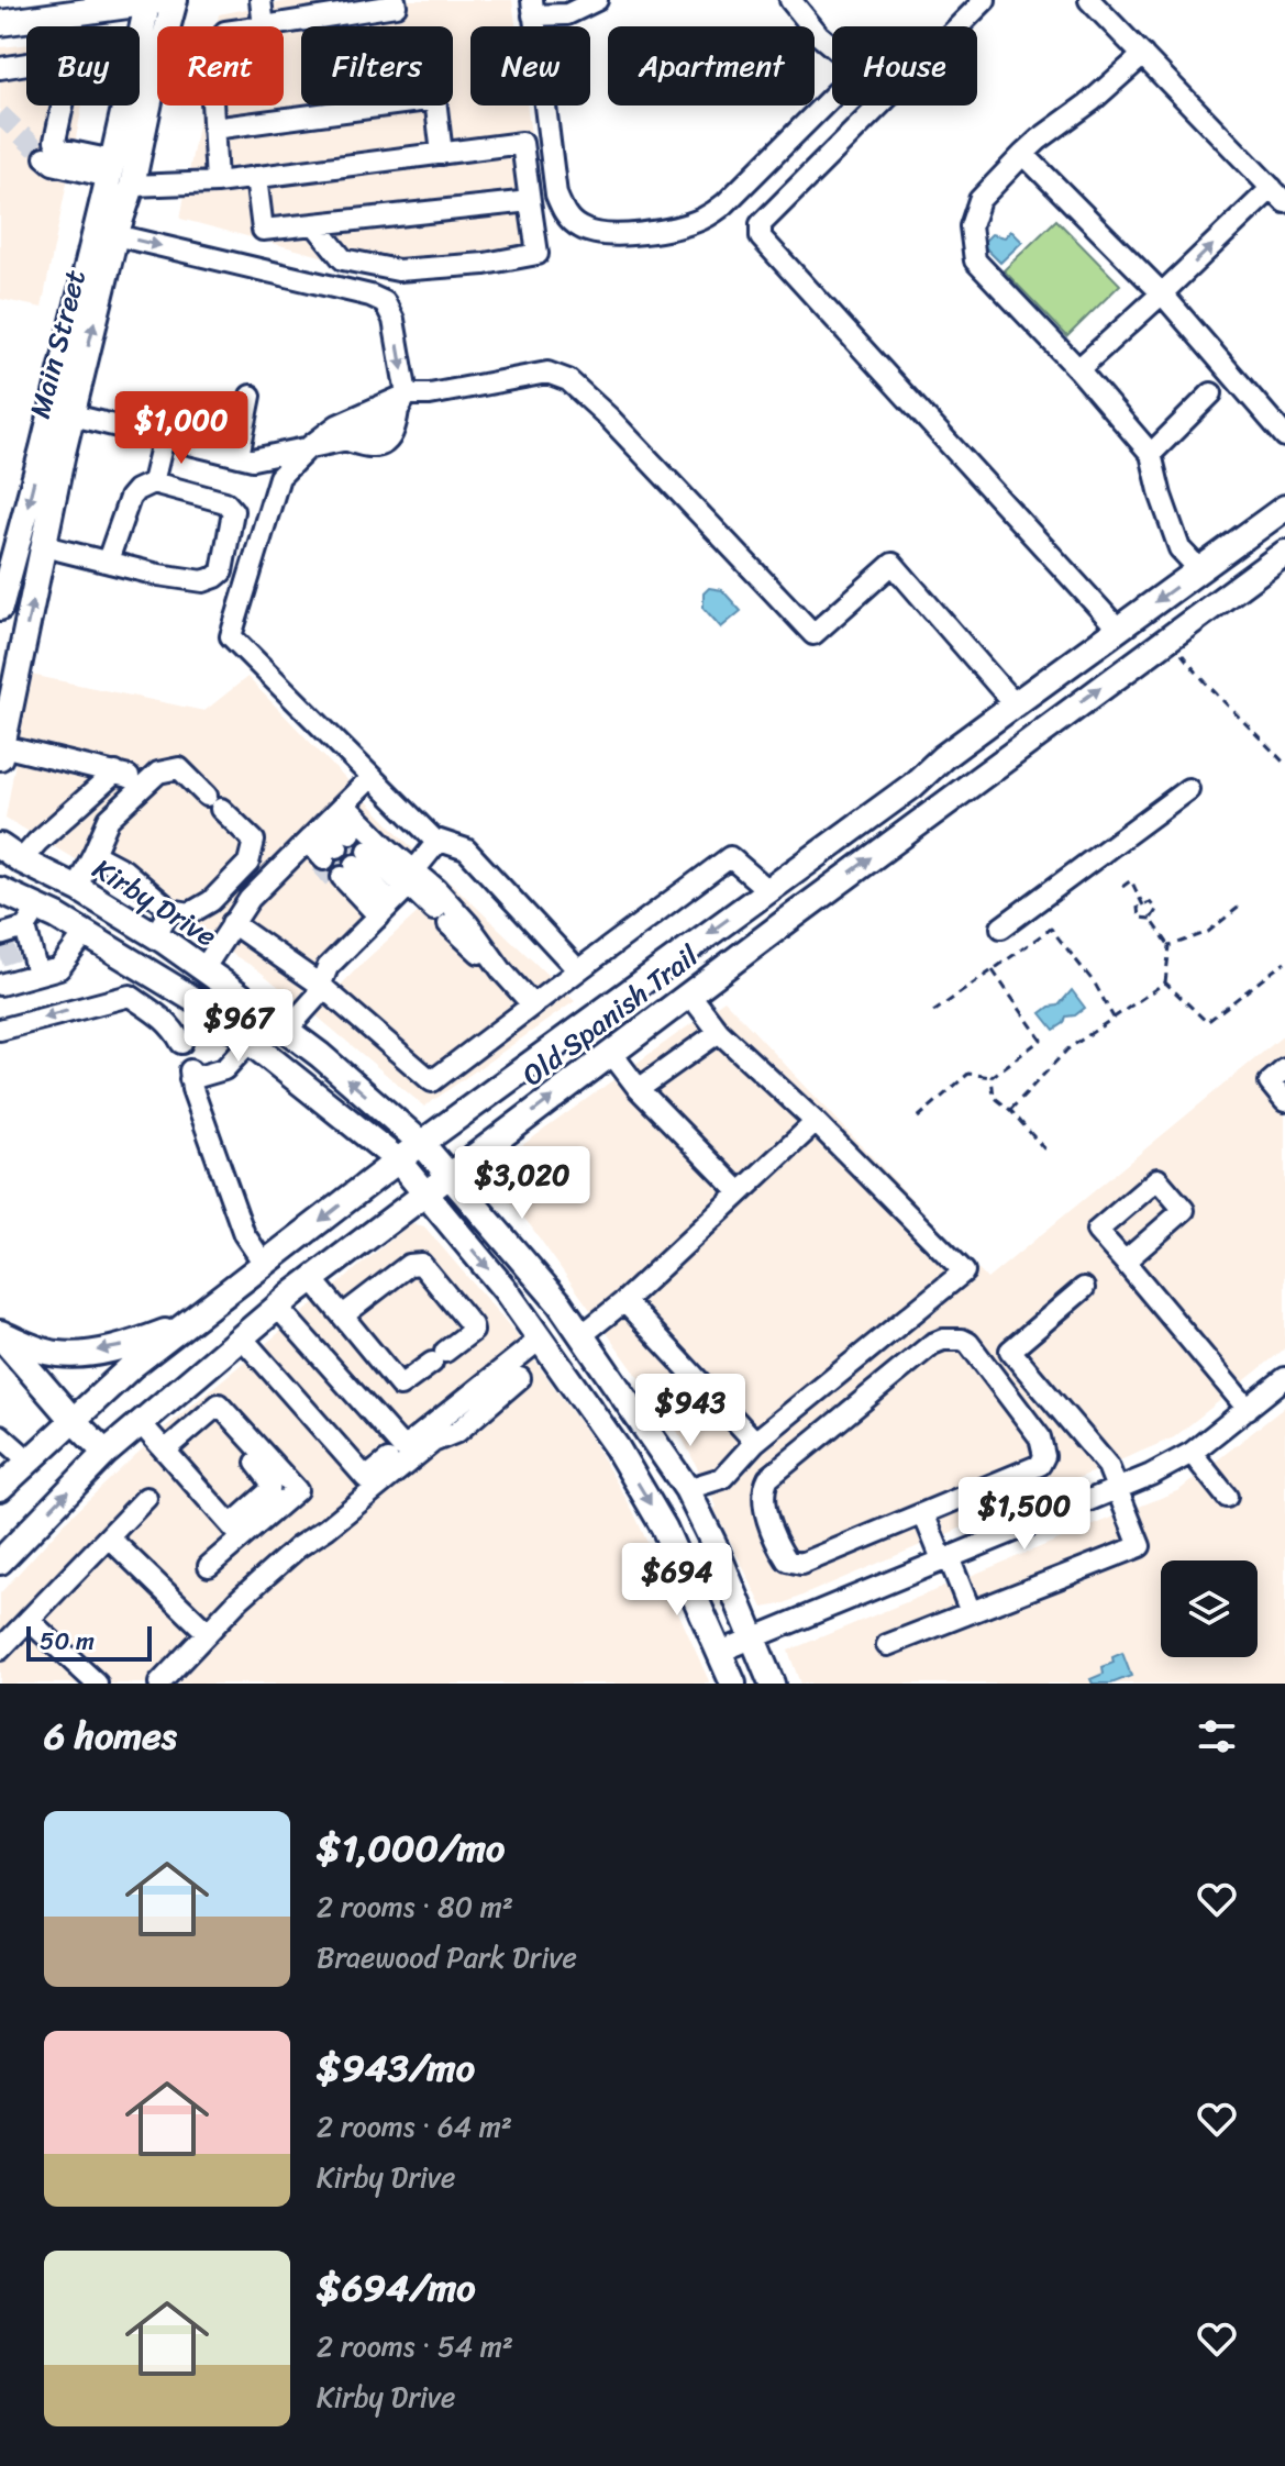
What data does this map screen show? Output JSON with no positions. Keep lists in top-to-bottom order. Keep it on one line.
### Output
{"streets":{"main road":["Main Street","Kirby Drive","Old Spanish Trail"]},"crossings":[["Kirby Drive","Old Spanish Trail"]],"scale_bar":"50 m","page":{"chip":["Buy","Rent","Filters","New","Apartment","House"],"price":["$1,000","$967","$3,020","$943","$1,500","$694"],"scale":"50 m","heading":"6 homes","list":[{"name":"$1,000/mo","note":"2 rooms · 80 m² · Braewood Park Drive"},{"name":"$943/mo","note":"2 rooms · 64 m² · Kirby Drive"},{"name":"$694/mo","note":"2 rooms · 54 m² · Kirby Drive"}]}}
